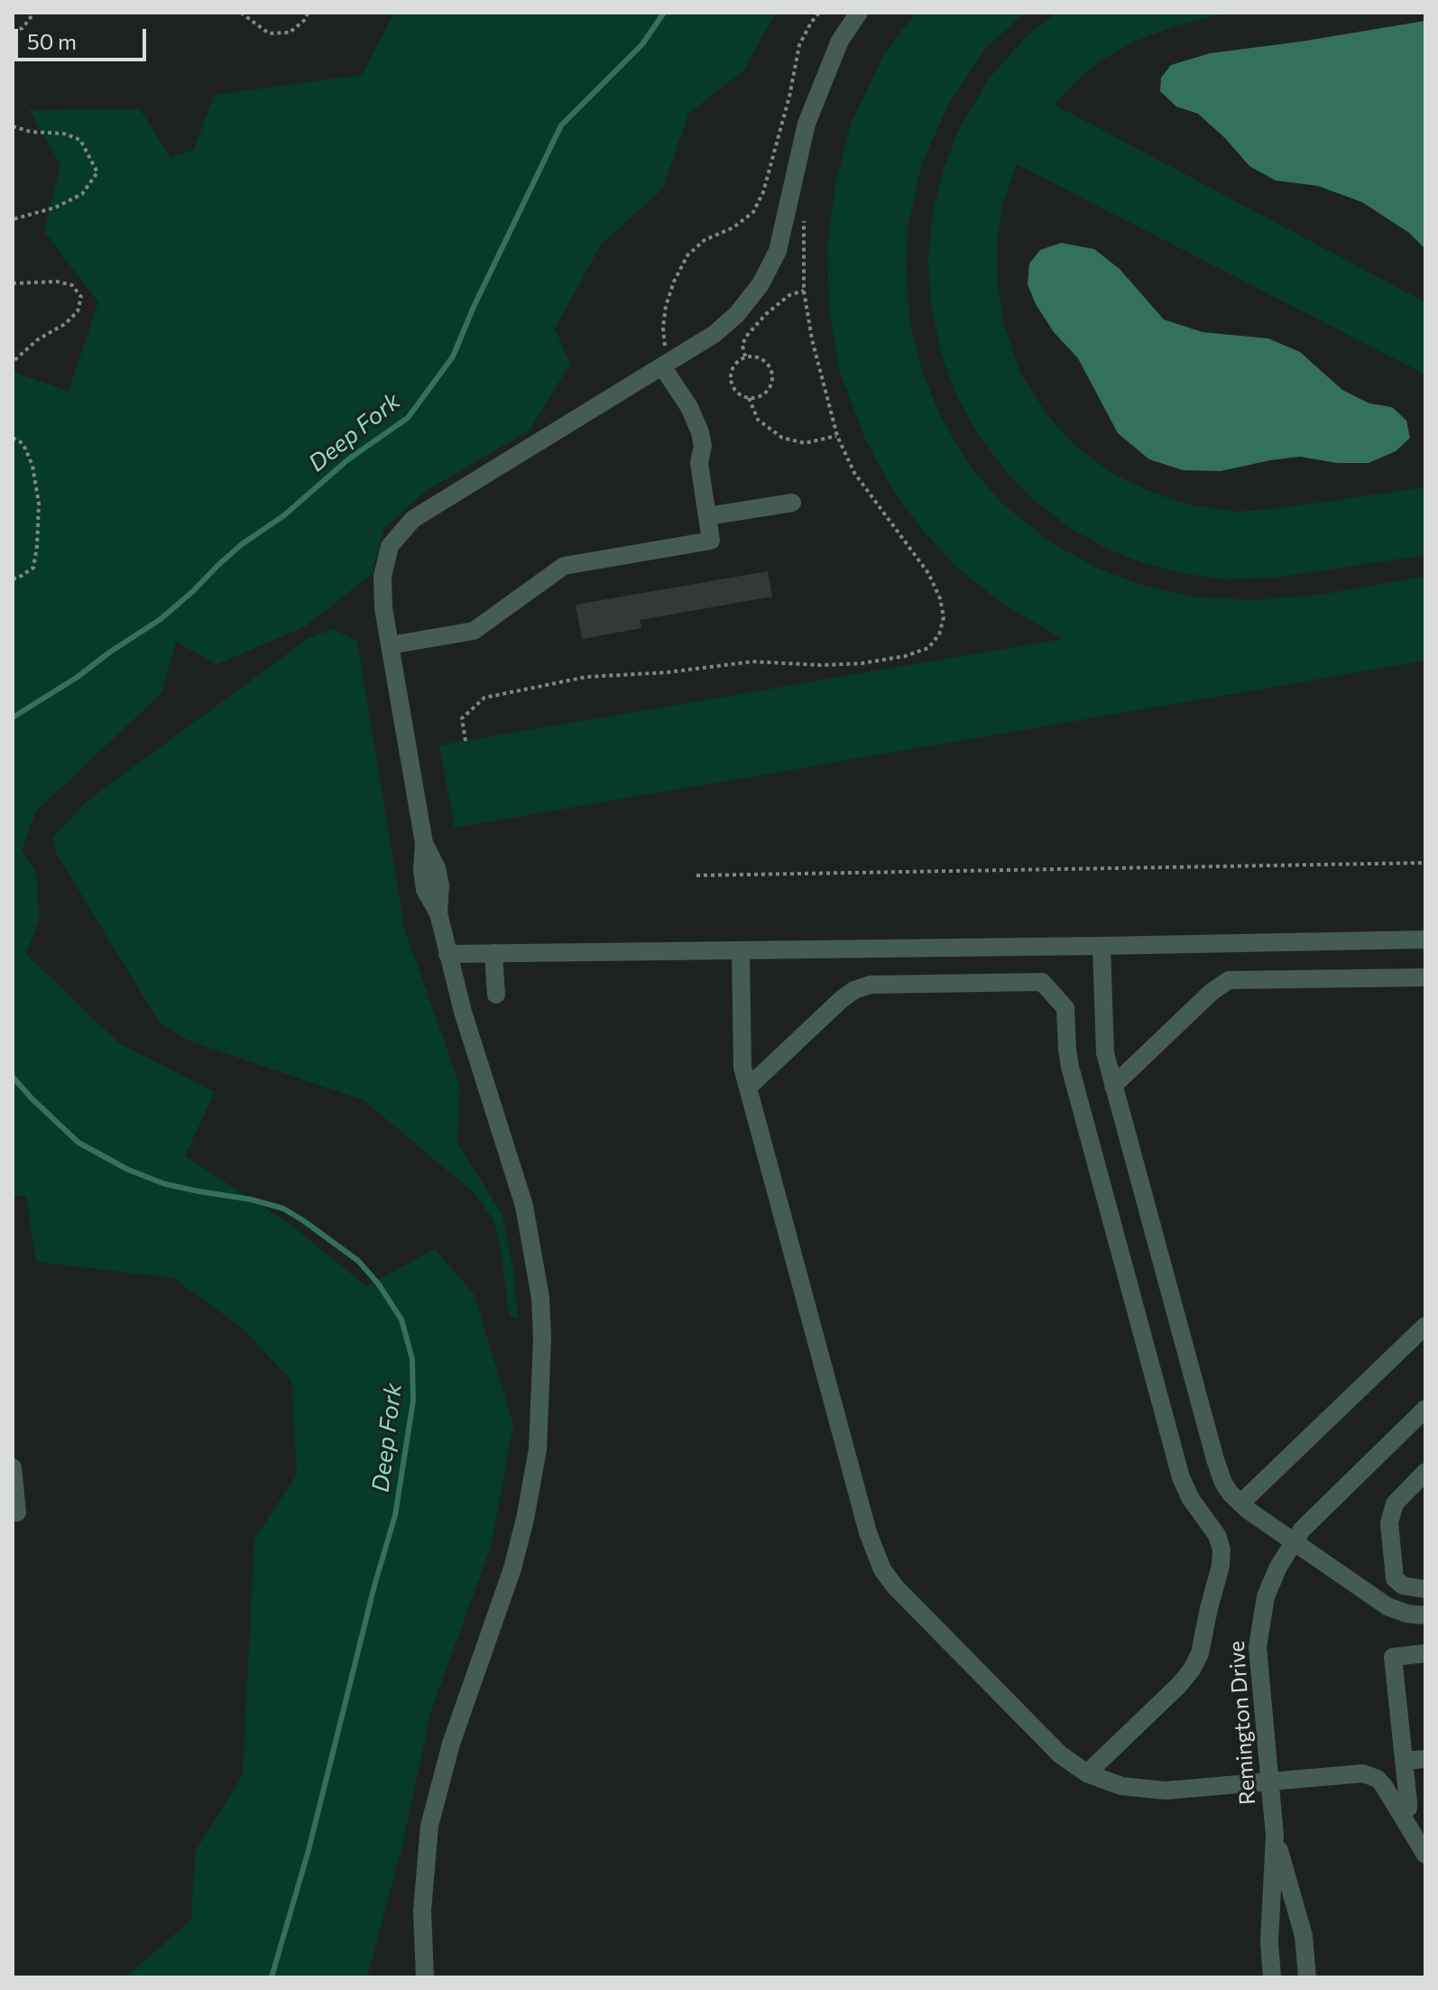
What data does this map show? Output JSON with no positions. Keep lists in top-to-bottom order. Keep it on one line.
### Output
{"streets":{"street":["Remington Drive"]},"water":["Deep Fork"],"scale_bar":"50 m"}
